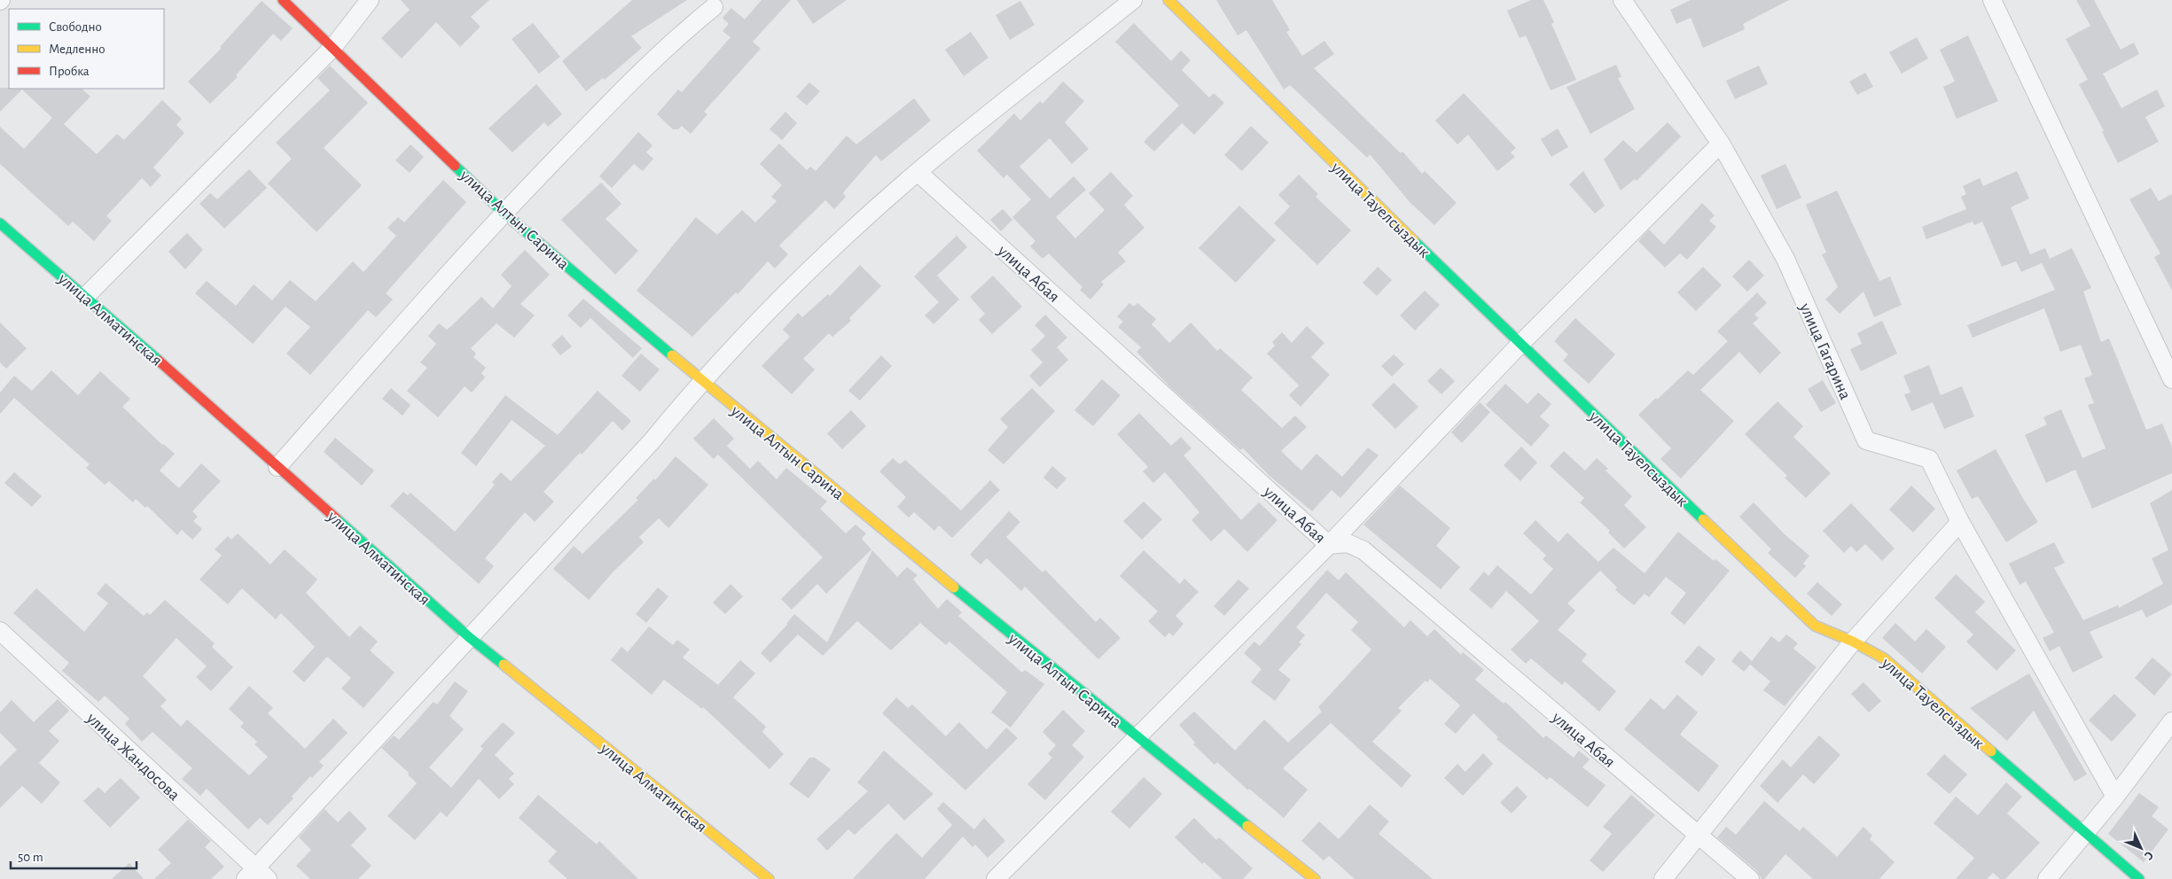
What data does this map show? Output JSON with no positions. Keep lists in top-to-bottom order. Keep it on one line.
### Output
{"streets":{"street":["улица Тауелсыздык","улица Алтын Сарина","улица Абая","улица Алматинская","улица Гагарина","улица Жандосова"]},"legend":["Свободно","Медленно","Пробка"],"scale_bar":"50 m","north":"bottom right"}
